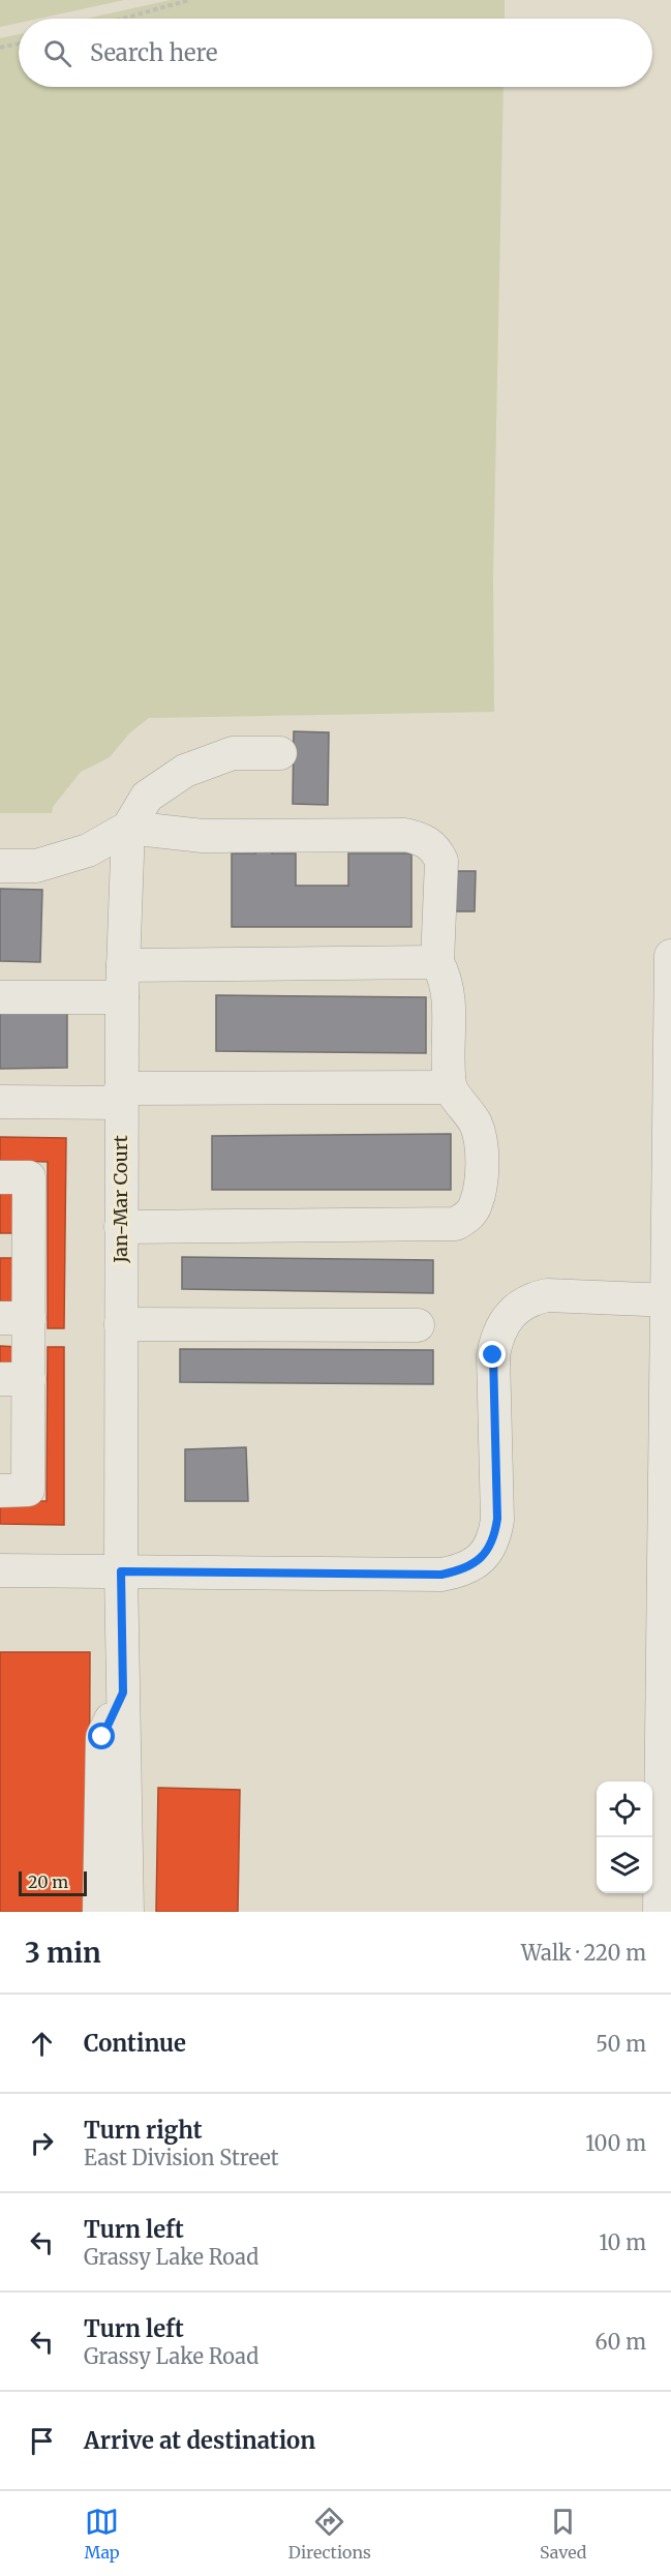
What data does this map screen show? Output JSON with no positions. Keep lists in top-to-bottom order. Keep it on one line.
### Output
{"streets":{"street":["Jan-Mar Court"]},"scale_bar":"20 m","page":{"search":"Search here","scale":"20 m","heading":["3 min","Walk · 220 m"],"list":[["Continue","50 m"],["Turn right","East Division Street","100 m"],["Turn left","Grassy Lake Road","10 m"],["Turn left","Grassy Lake Road","60 m"],"Arrive at destination"],"nav":["Map","Directions","Saved"]}}
